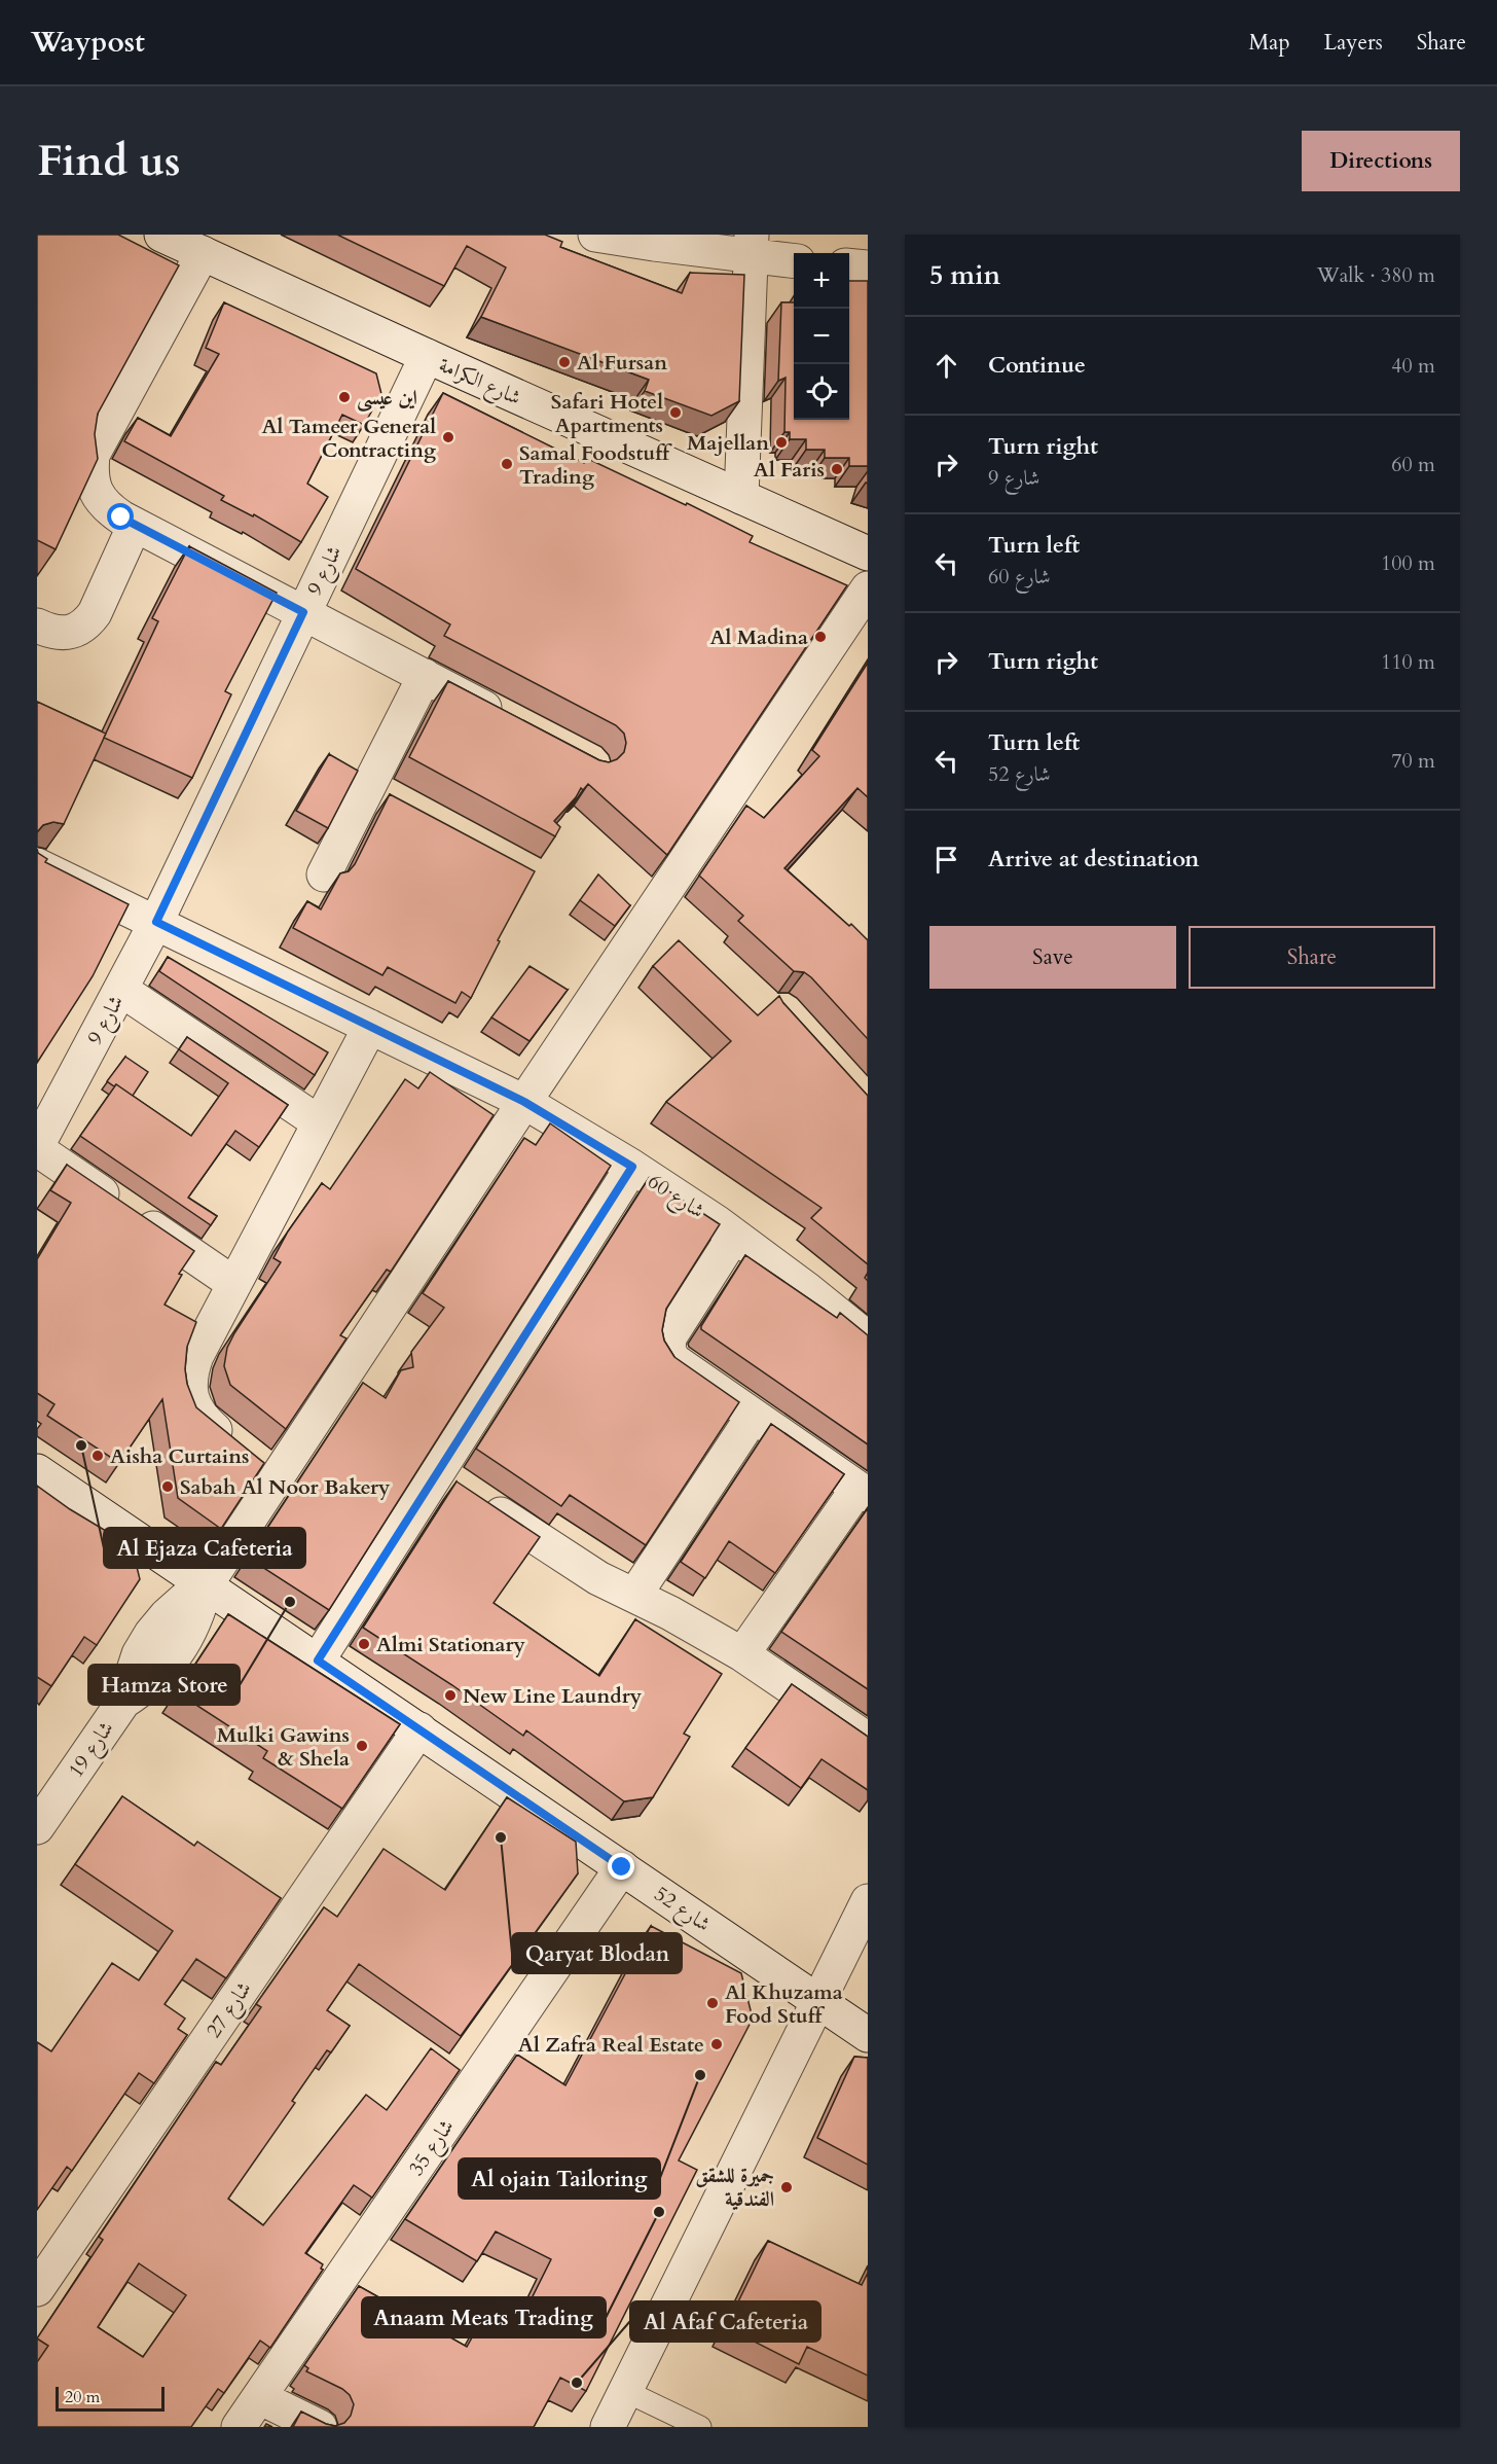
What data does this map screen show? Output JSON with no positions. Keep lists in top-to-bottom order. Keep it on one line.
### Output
{"streets":{"street":["شارع الكرامة","شارع 9","شارع 60","شارع 19","شارع 52","شارع 27","شارع 35"]},"crossings":[["شارع الكرامة","شارع 9"],["شارع 9","شارع 60"],["شارع 19","شارع 52"],["شارع 52","شارع 27"],["شارع 52","شارع 35"]],"places":["Al Fursan","اين عيسى","Safari Hotel Apartments","Al Tameer General Contracting","Majellan","Samal Foodstuff Trading","Al Faris","Al Madina","Al Ejaza Cafeteria","Aisha Curtains","Sabah Al Noor Bakery","Hamza Store","Almi Stationary","New Line Laundry","Mulki Gawins & Shela","Qaryat Blodan","Al Khuzama Food Stuff","Al Zafra Real Estate","Al ojain Tailoring","جميرة للشقق الفندقية","Anaam Meats Trading","Al Afaf Cafeteria"],"scale_bar":"20 m","page":{"header":"Waypost","nav":["Map","Layers","Share"],"buttons":["Directions",["Save","Share"]],"title":"Find us","heading":["5 min","Walk · 380 m"],"map_buttons":["+","−"],"list":[["Continue","40 m"],["Turn right","شارع 9","60 m"],["Turn left","شارع 60","100 m"],["Turn right","110 m"],["Turn left","شارع 52","70 m"],"Arrive at destination"],"scale":"20 m"}}
